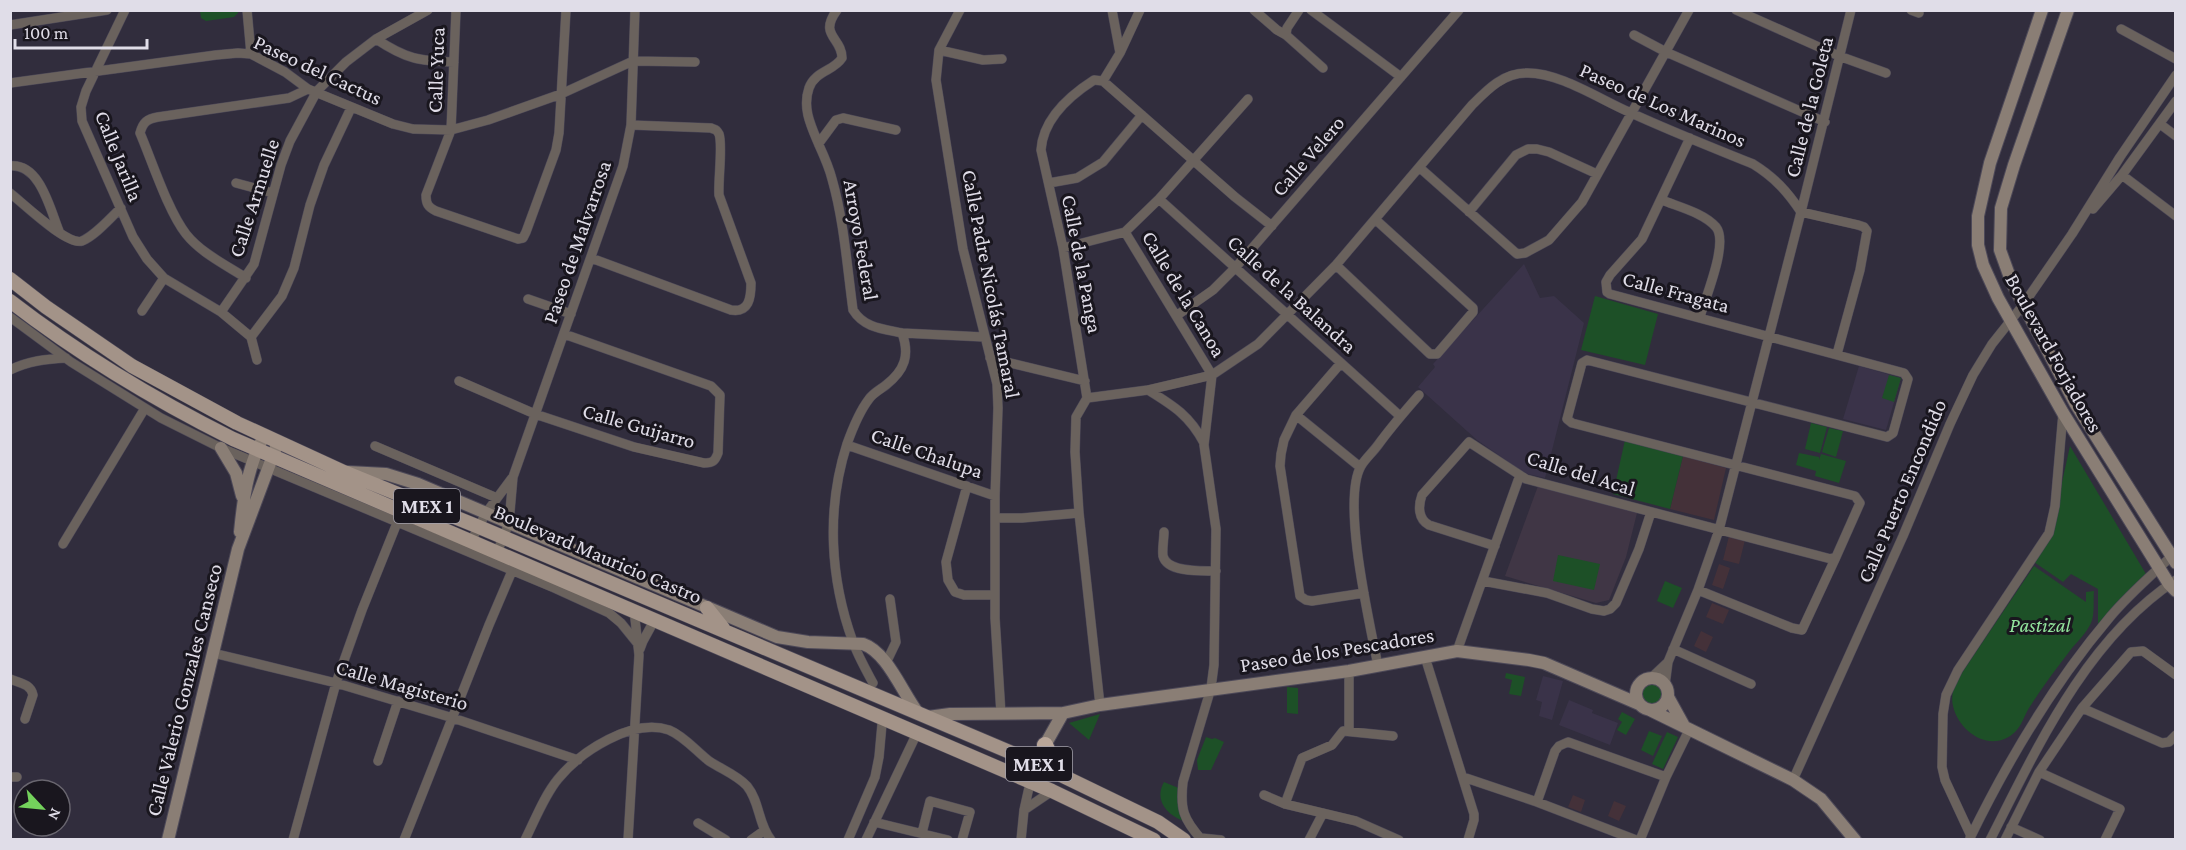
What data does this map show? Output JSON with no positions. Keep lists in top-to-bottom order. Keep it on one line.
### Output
{"streets":{"main road":["MEX 1","Boulevard Mauricio Castro"],"street":["Paseo del Cactus","Calle Yuca","Paseo de Los Marinos","Calle de la Goleta","Calle Jarilla","Calle Velero","Calle Armuelle","Arroyo Federal","Paseo de Malvarrosa","Calle de la Panga","Calle Padre Nicolás Tamaral","Calle Fragata","Calle de la Canoa","Calle de la Balandra","Boulevard Forjadores","Calle Guijarro","Calle Chalupa","Calle del Acal","Calle Puerto Encondido","Paseo de los Pescadores","Calle Magisterio","Calle Valerio Gonzales Canseco"]},"crossings":[["Paseo del Cactus","Calle Yuca"],["Paseo del Cactus","Calle Jarilla"],["Paseo del Cactus","Calle Armuelle"],["Paseo del Cactus","Paseo de Malvarrosa"],["Paseo de Los Marinos","Calle de la Goleta"],["Paseo de Los Marinos","Calle de la Panga"],["Paseo de Los Marinos","Calle Fragata"],["Paseo de Los Marinos","Calle de la Canoa"],["Paseo de Los Marinos","Calle de la Balandra"],["Calle Jarilla","Calle Armuelle"],["Calle Velero","Calle de la Canoa"],["Calle Velero","Calle de la Balandra"],["Arroyo Federal","Calle Padre Nicolás Tamaral"],["Paseo de Malvarrosa","Calle Guijarro"],["Paseo de Malvarrosa","Boulevard Mauricio Castro"],["Calle Padre Nicolás Tamaral","Calle Chalupa"],["Calle Padre Nicolás Tamaral","Paseo de los Pescadores"],["Boulevard Forjadores","Calle Puerto Encondido"],["Calle Puerto Encondido","Paseo de los Pescadores"],["Boulevard Mauricio Castro","Paseo de los Pescadores"],["Calle Magisterio","Calle Valerio Gonzales Canseco"]],"parks":["Pastizal"],"scale_bar":"100 m","north":"bottom right"}
